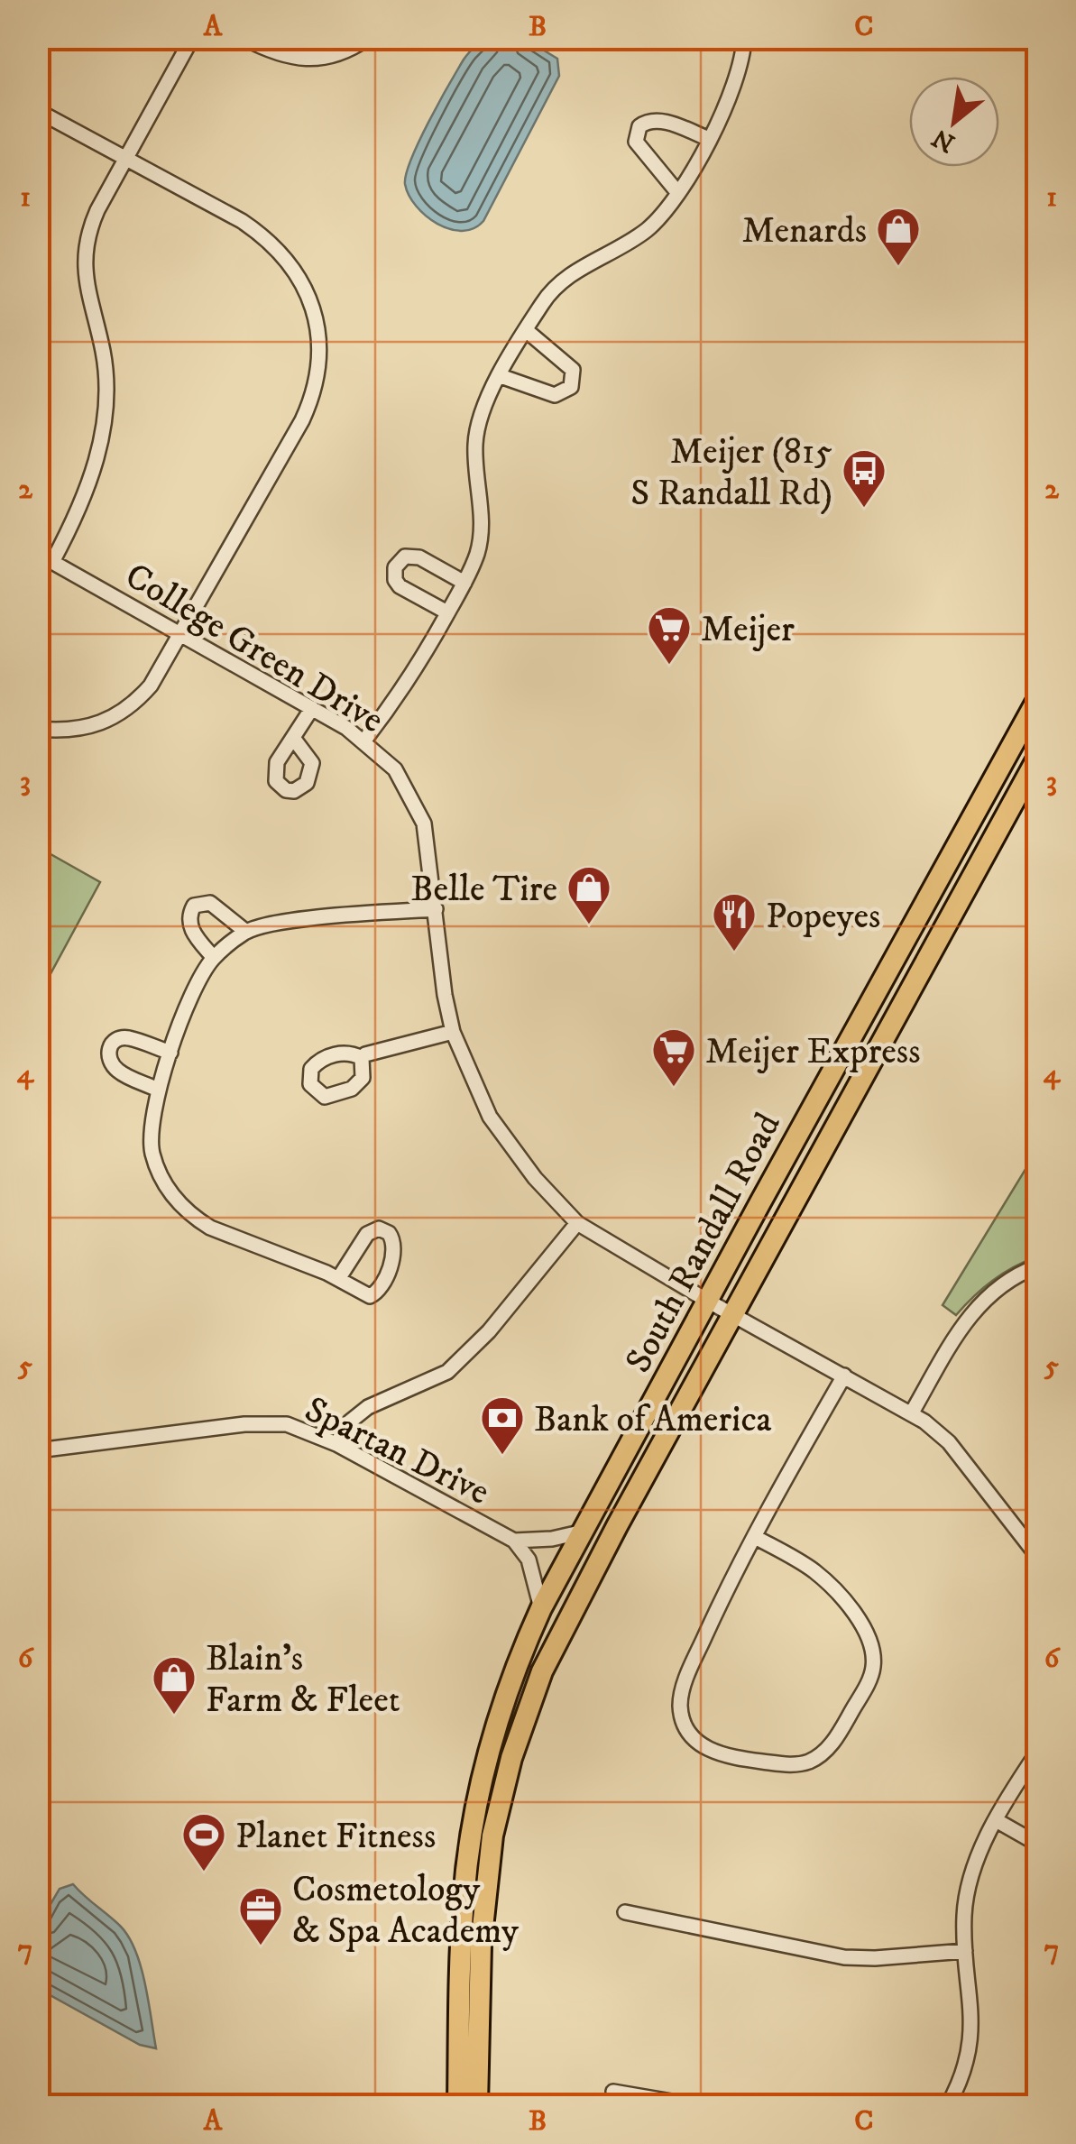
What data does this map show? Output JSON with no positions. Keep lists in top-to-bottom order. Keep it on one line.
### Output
{"streets":{"main road":["South Randall Road"],"street":["College Green Drive","Spartan Drive"]},"crossings":[["College Green Drive","South Randall Road"],["South Randall Road","Spartan Drive"]],"places":{"shop":["Menards","Belle Tire","Blain's Farm & Fleet"],"bus stop":["Meijer (815 S Randall Rd)"],"supermarket":["Meijer","Meijer Express"],"restaurant":["Popeyes"],"bank":["Bank of America"],"sports":["Planet Fitness"],"office":["Cosmetology & Spa Academy"]},"north":"bottom left","grid":{"columns":["A","B","C"],"rows":["1","2","3","4","5","6","7"]}}
